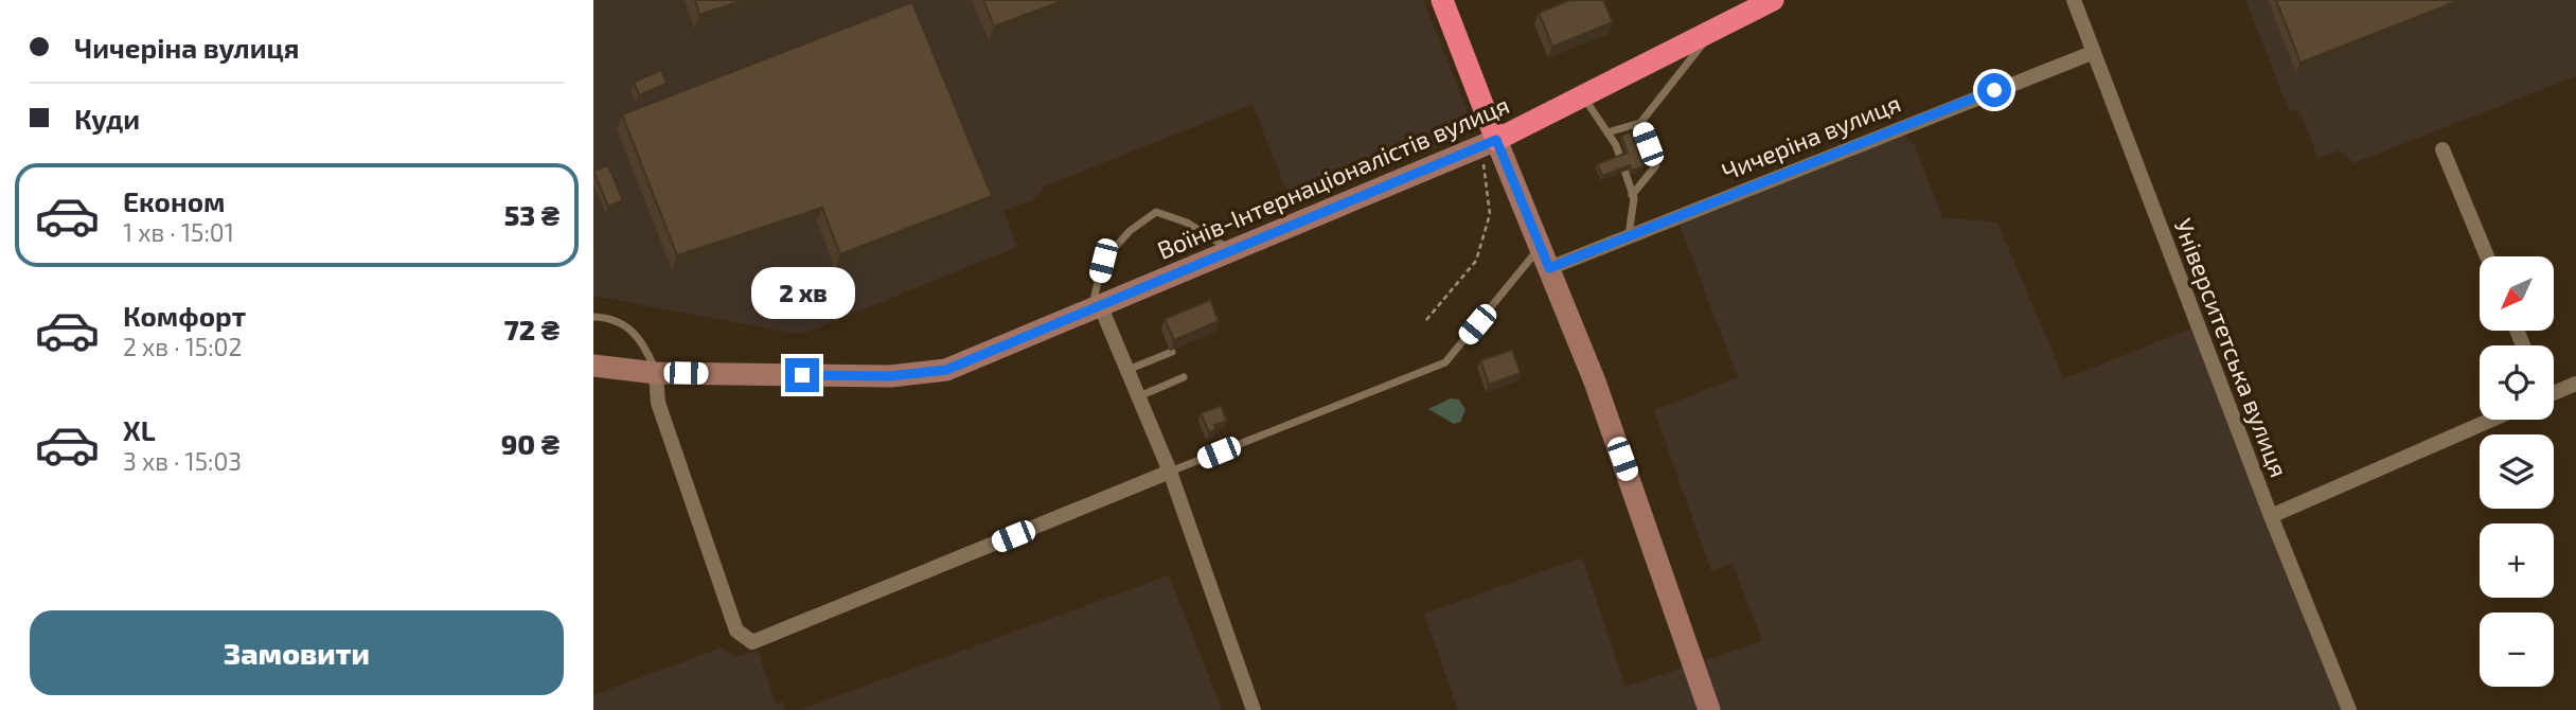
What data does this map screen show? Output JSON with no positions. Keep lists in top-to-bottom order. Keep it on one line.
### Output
{"streets":{"highway":["Воїнів-Інтернаціоналістів вулиця"],"street":["Чичеріна вулиця","Університетська вулиця"]},"crossings":[["Чичеріна вулиця","Університетська вулиця"]],"north":"bottom left","page":{"banner":["Чичеріна вулиця","Куди"],"list":[{"name":"Економ","note":"1 хв · 15:01","value":"53 ₴"},{"name":"Комфорт","note":"2 хв · 15:02","value":"72 ₴"},{"name":"XL","note":"3 хв · 15:03","value":"90 ₴"}],"map_buttons":["+","−"],"bubble":"2 хв","buttons":"Замовити"}}
